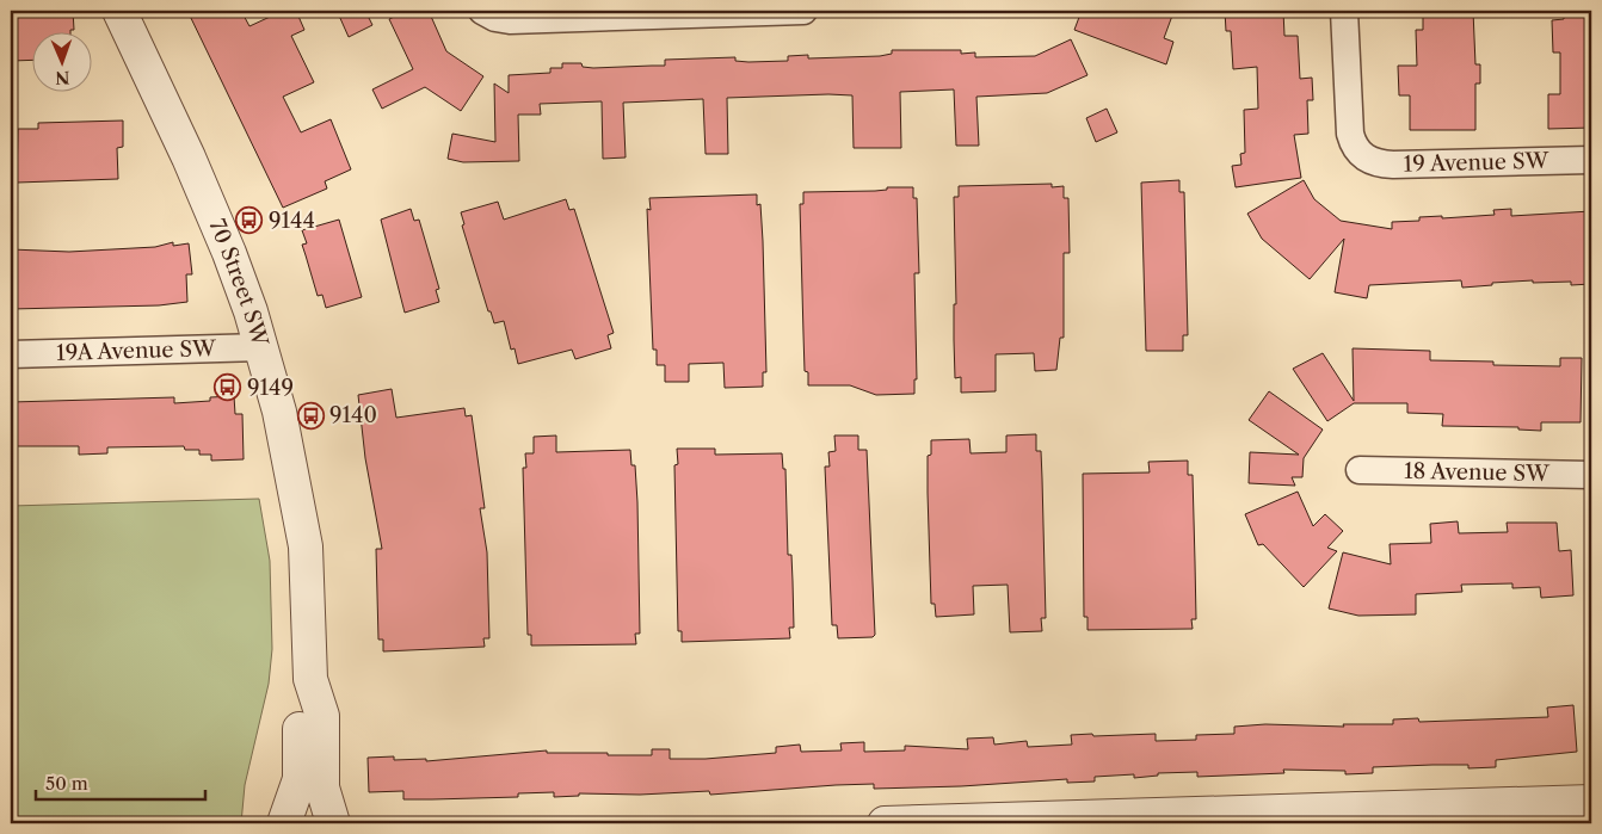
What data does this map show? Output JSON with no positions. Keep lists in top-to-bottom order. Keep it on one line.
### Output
{"streets":{"street":["19 Avenue SW","70 Street SW","19A Avenue SW","18 Avenue SW"]},"crossings":[["70 Street SW","19A Avenue SW"]],"places":{"bus stop":["9144","9149","9140"]},"scale_bar":"50 m","north":"bottom"}
